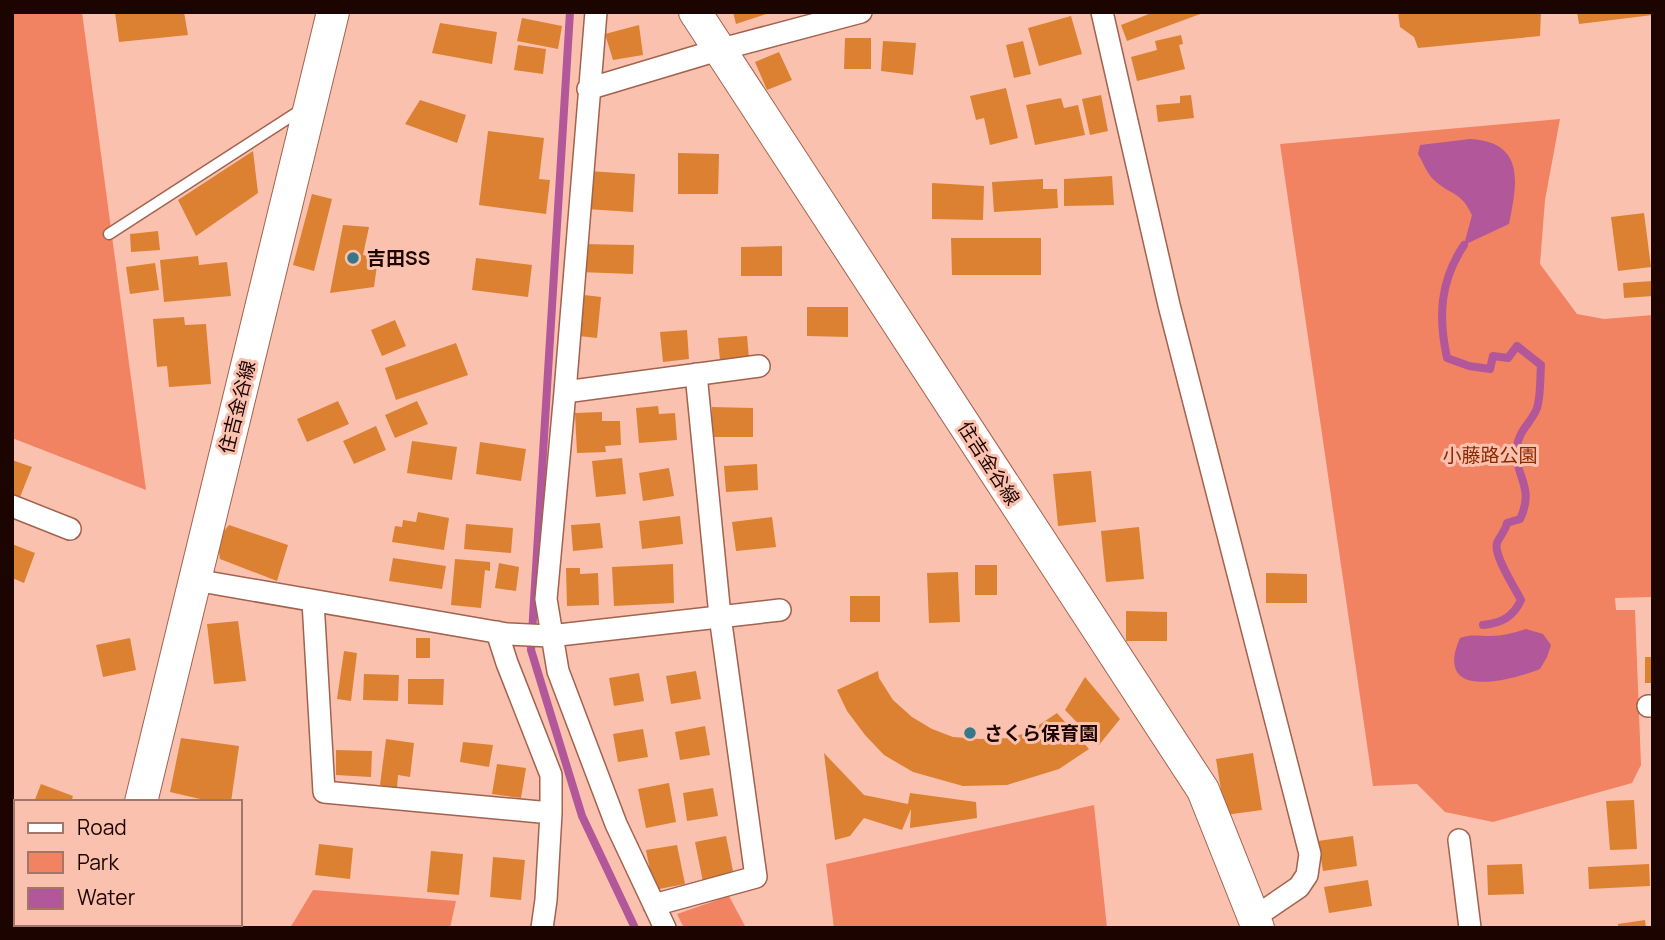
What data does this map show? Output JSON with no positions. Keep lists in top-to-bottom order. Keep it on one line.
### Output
{"streets":{"main road":["住吉金谷線"]},"parks":["小藤路公園"],"places":["吉田SS","さくら保育園"],"legend":["Road","Park","Water"]}
